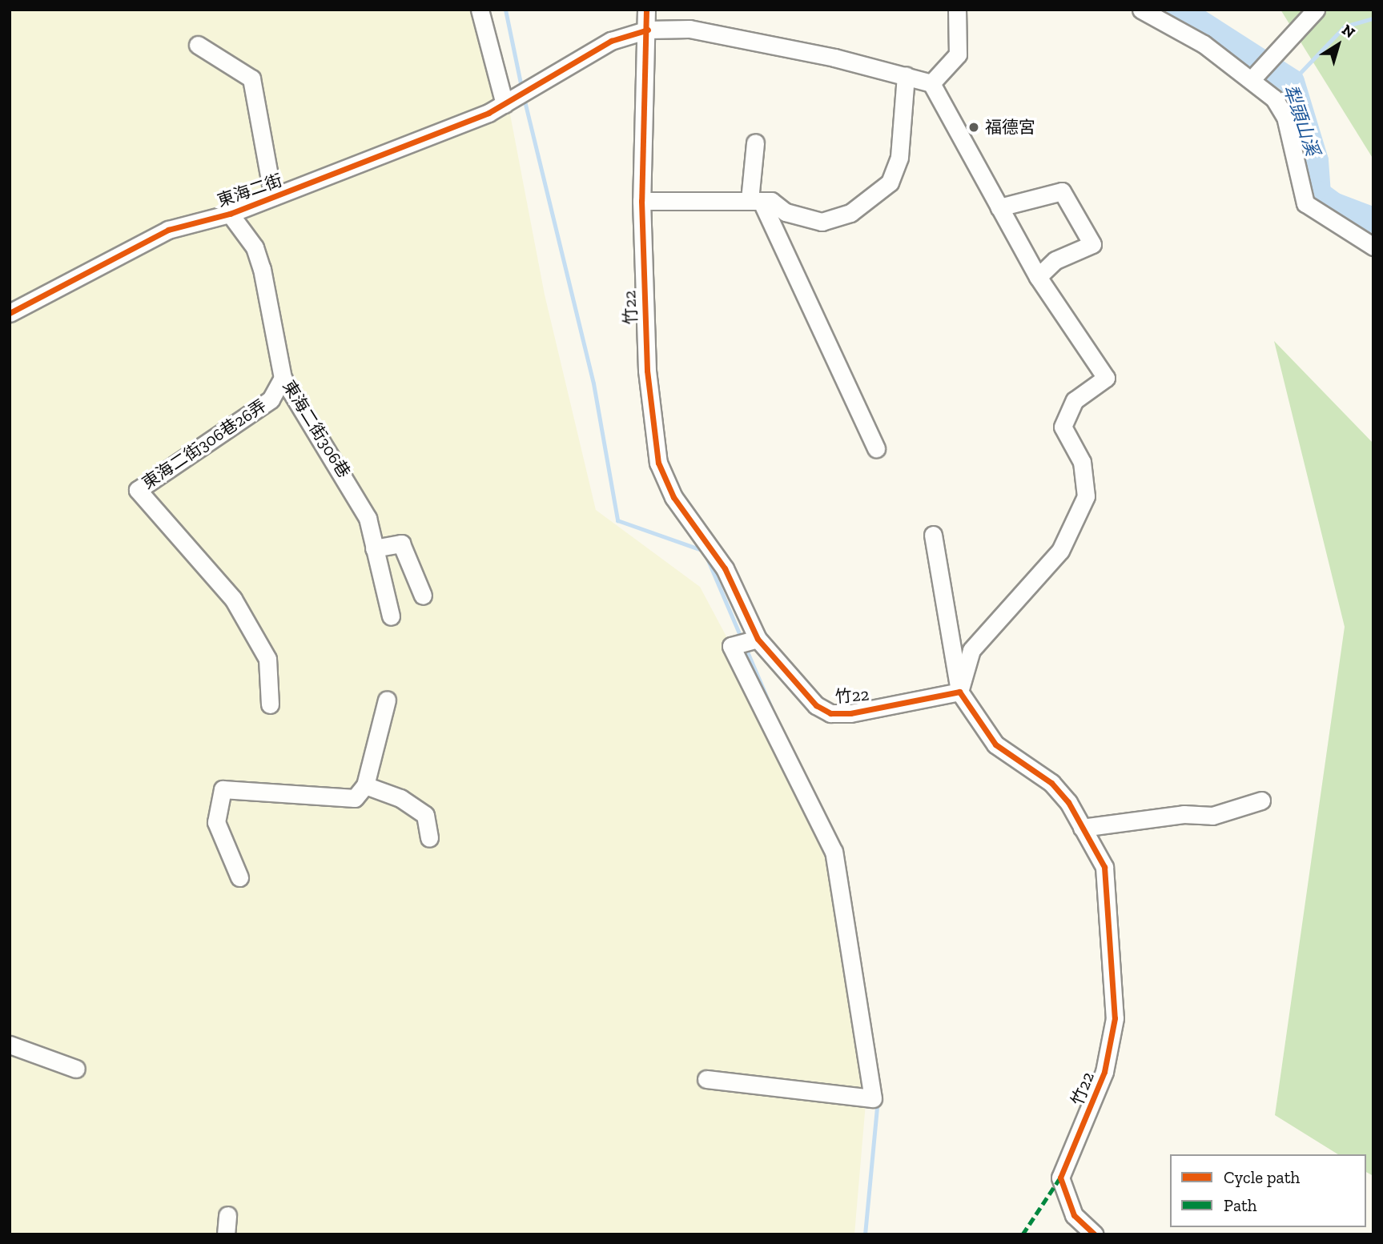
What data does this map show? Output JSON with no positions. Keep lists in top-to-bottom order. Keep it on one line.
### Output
{"streets":{"street":["東海二街","竹22","東海二街306巷","東海二街306巷26弄"]},"crossings":[["東海二街","竹22"],["東海二街","東海二街306巷"],["東海二街306巷","東海二街306巷26弄"]],"water":["犁頭山溪"],"places":["福德宮"],"legend":["Cycle path","Path"],"north":"top right"}
